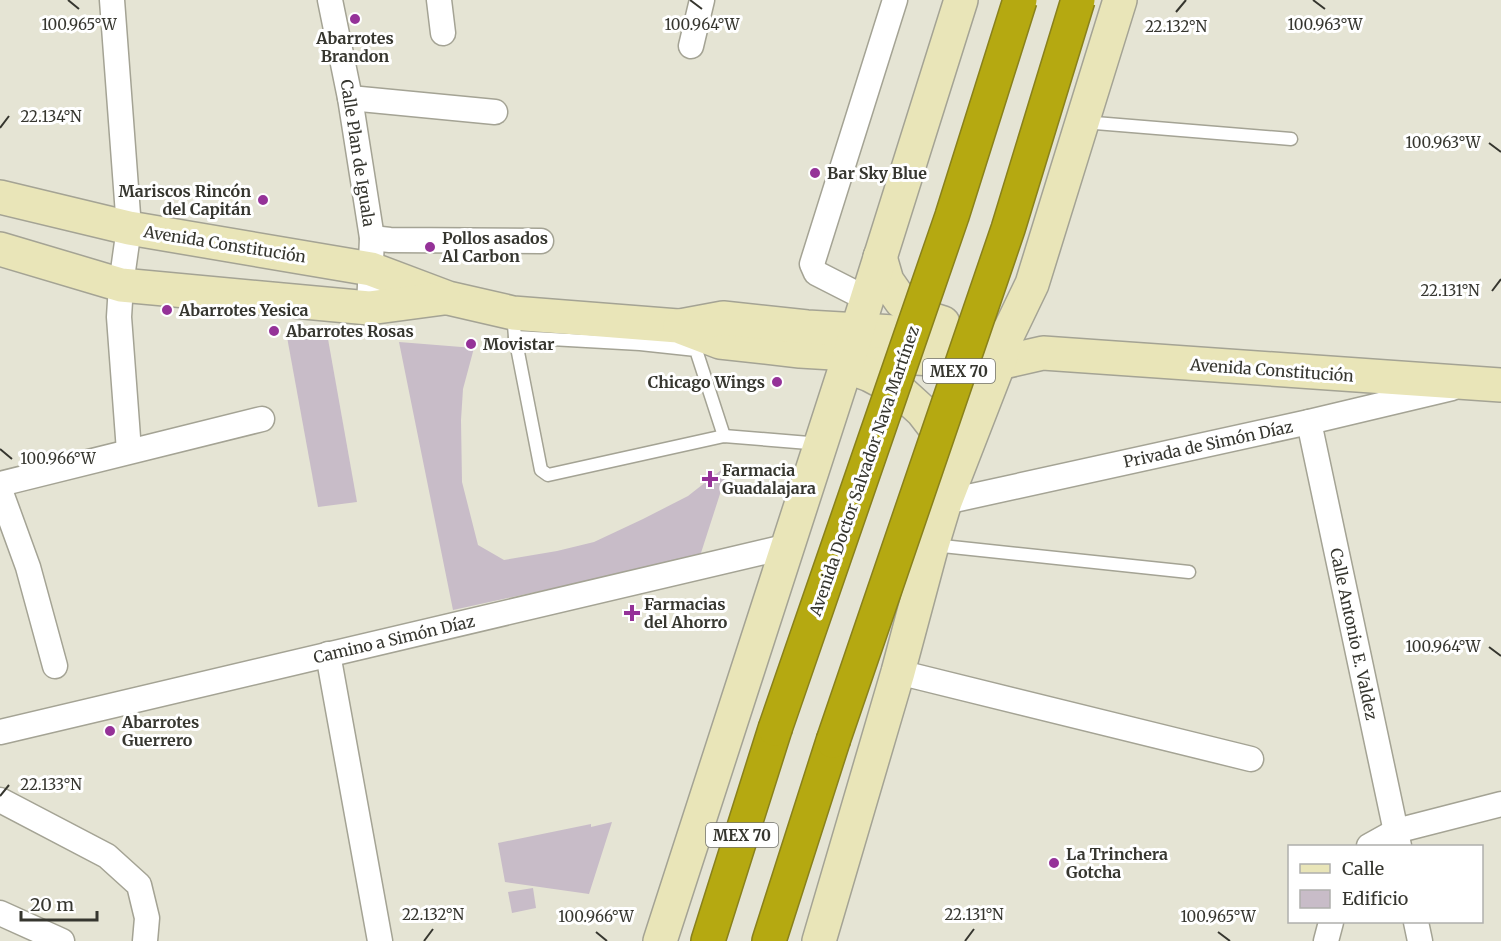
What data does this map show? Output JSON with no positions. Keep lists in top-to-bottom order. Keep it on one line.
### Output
{"streets":{"highway":["MEX 70","Avenida Doctor Salvador Nava Martínez"],"main road":["Avenida Constitución"],"street":["Calle Plan de Iguala","Privada de Simón Díaz","Calle Antonio E. Valdez","Camino a Simón Díaz"]},"crossings":[["Calle Plan de Iguala","Avenida Constitución"],["Avenida Constitución","Privada de Simón Díaz"],["Privada de Simón Díaz","Calle Antonio E. Valdez"]],"places":{"other":["Abarrotes Brandon","Bar Sky Blue","Mariscos Rincón del Capitán","Pollos asados Al Carbon","Abarrotes Yesica","Abarrotes Rosas","Movistar","Chicago Wings","Abarrotes Guerrero","La Trinchera Gotcha"],"health":["Farmacia Guadalajara","Farmacias del Ahorro"]},"legend":["Calle","Edificio"],"scale_bar":"20 m","coordinates":["100.965°W","100.964°W","100.963°W","22.132°N","22.134°N","22.131°N","100.966°W","22.133°N"]}
